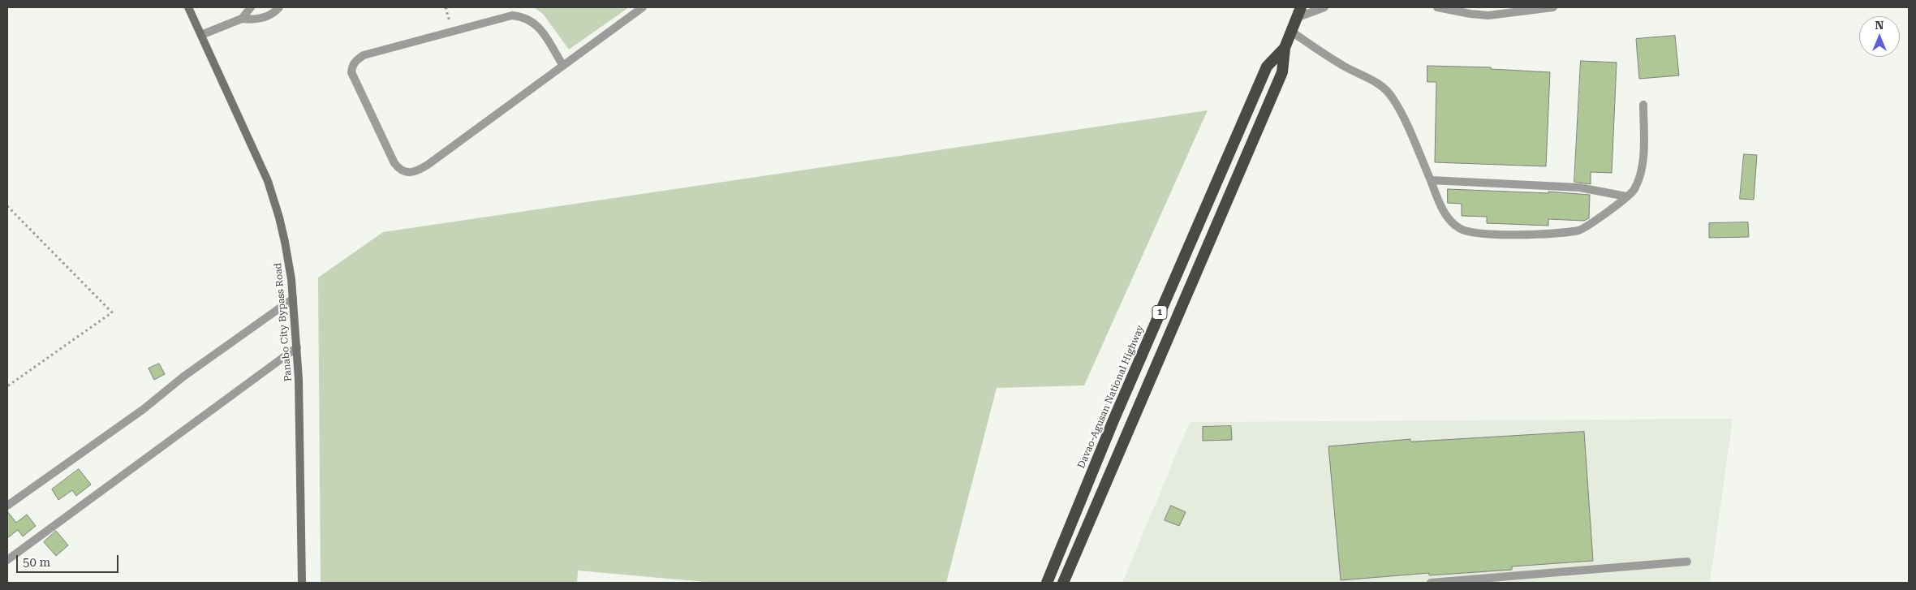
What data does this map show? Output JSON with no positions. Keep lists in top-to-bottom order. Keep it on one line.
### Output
{"streets":{"highway":["1","Davao-Agusan National Highway"],"main road":["Panabo City Bypass Road"]},"scale_bar":"50 m","north":"top"}
